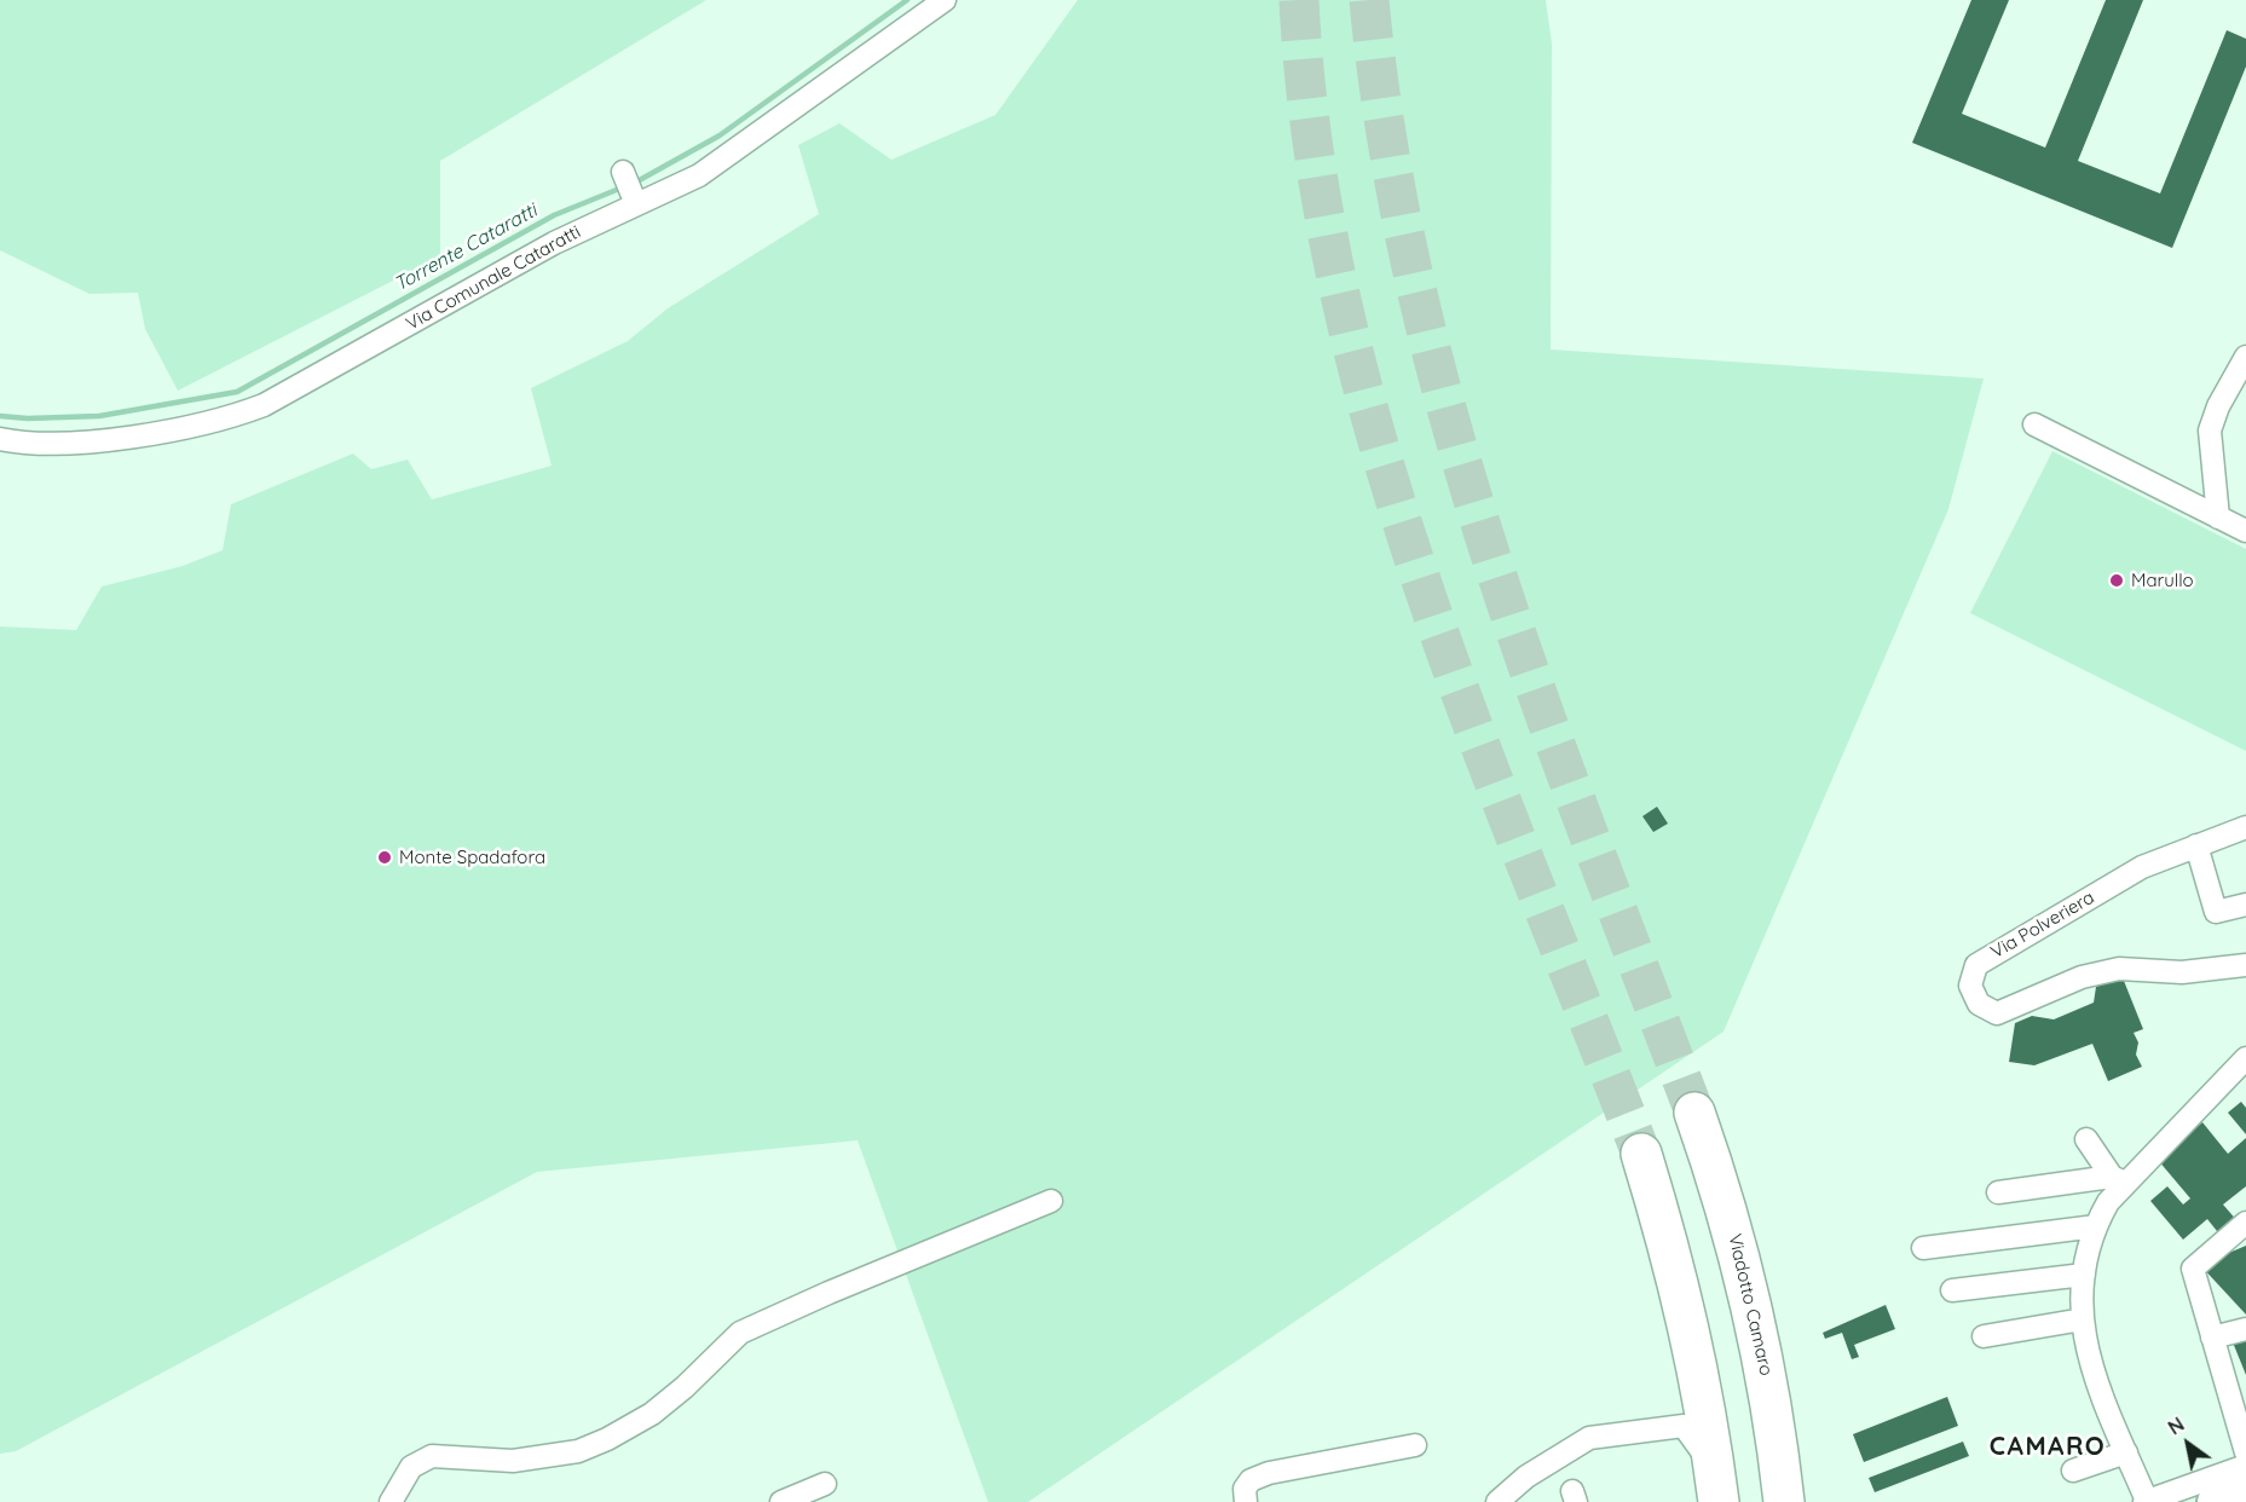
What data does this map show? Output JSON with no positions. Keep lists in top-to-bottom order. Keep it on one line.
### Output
{"streets":{"highway":["Viadotto Camaro"],"street":["Via Comunale Cataratti","Via Polveriera"]},"districts":["CAMARO"],"water":["Torrente Cataratti"],"places":["Marullo","Monte Spadafora"],"north":"top left"}
